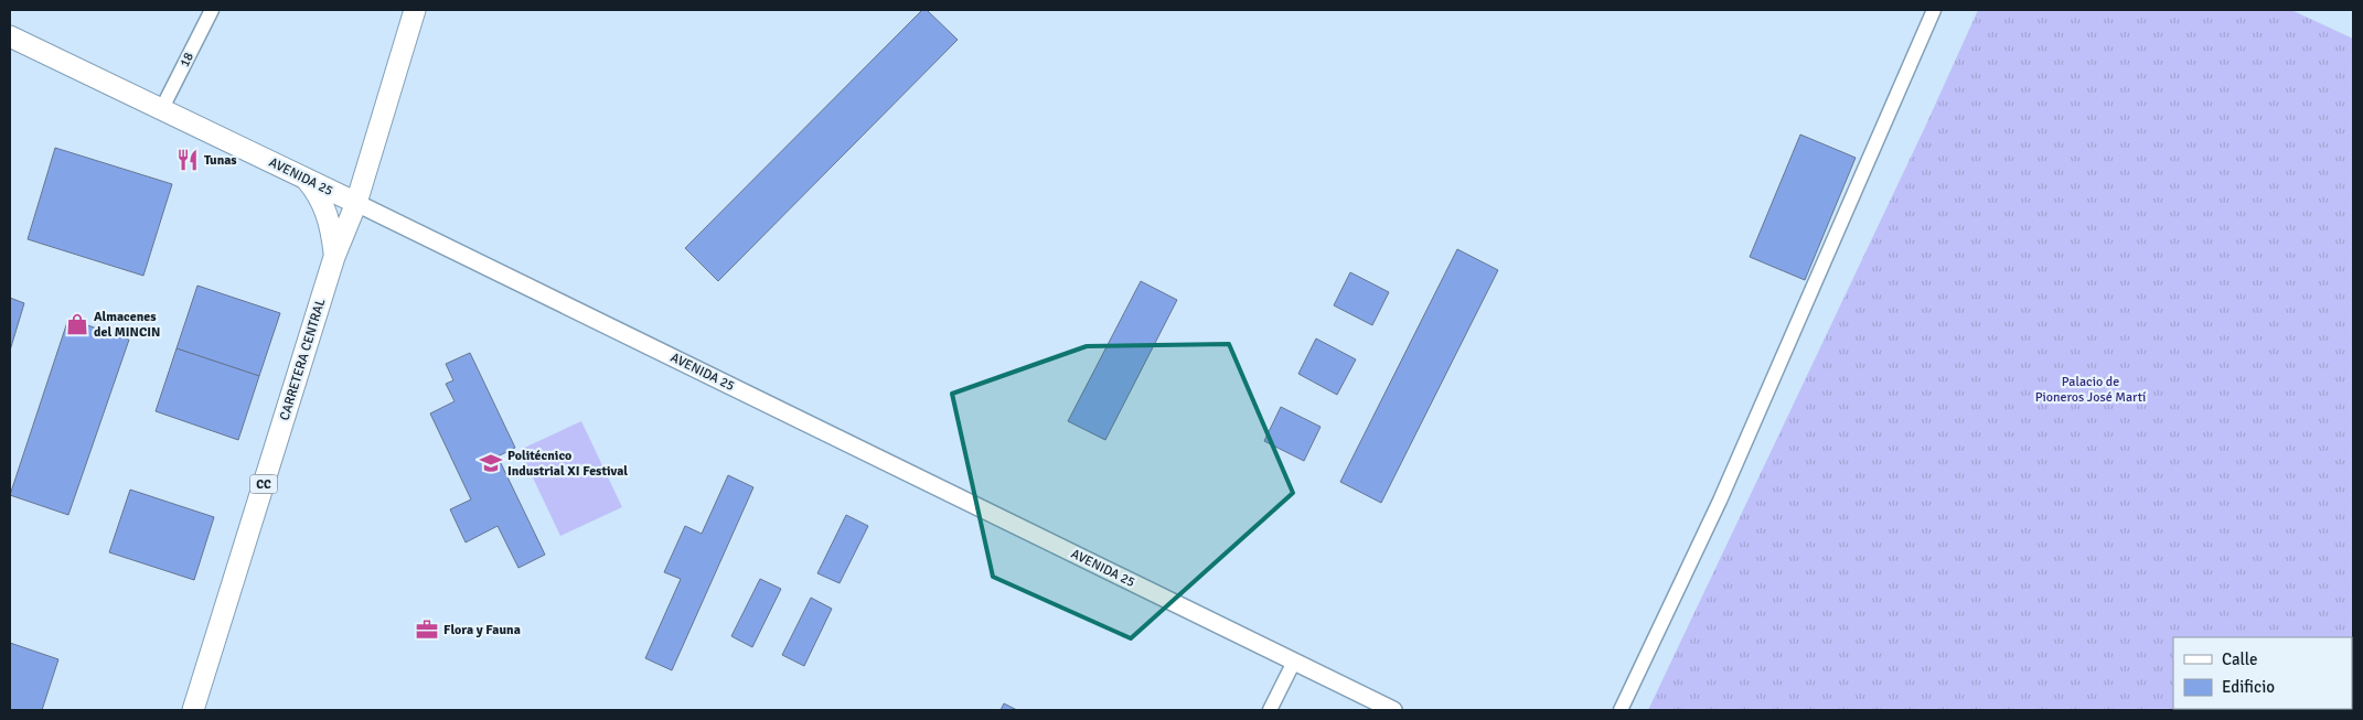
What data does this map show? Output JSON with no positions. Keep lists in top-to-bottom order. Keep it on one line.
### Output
{"streets":{"main road":["AVENIDA 25","CARRETERA CENTRAL","CC"],"street":["18"]},"crossings":[["18","AVENIDA 25"],["AVENIDA 25","CARRETERA CENTRAL"]],"parks":["Palacio de Pioneros José Martí"],"places":{"restaurant":["Tunas"],"shop":["Almacenes del MINCIN"],"school or university":["Politécnico Industrial XI Festival"],"office":["Flora y Fauna"]},"legend":["Calle","Edificio"]}
